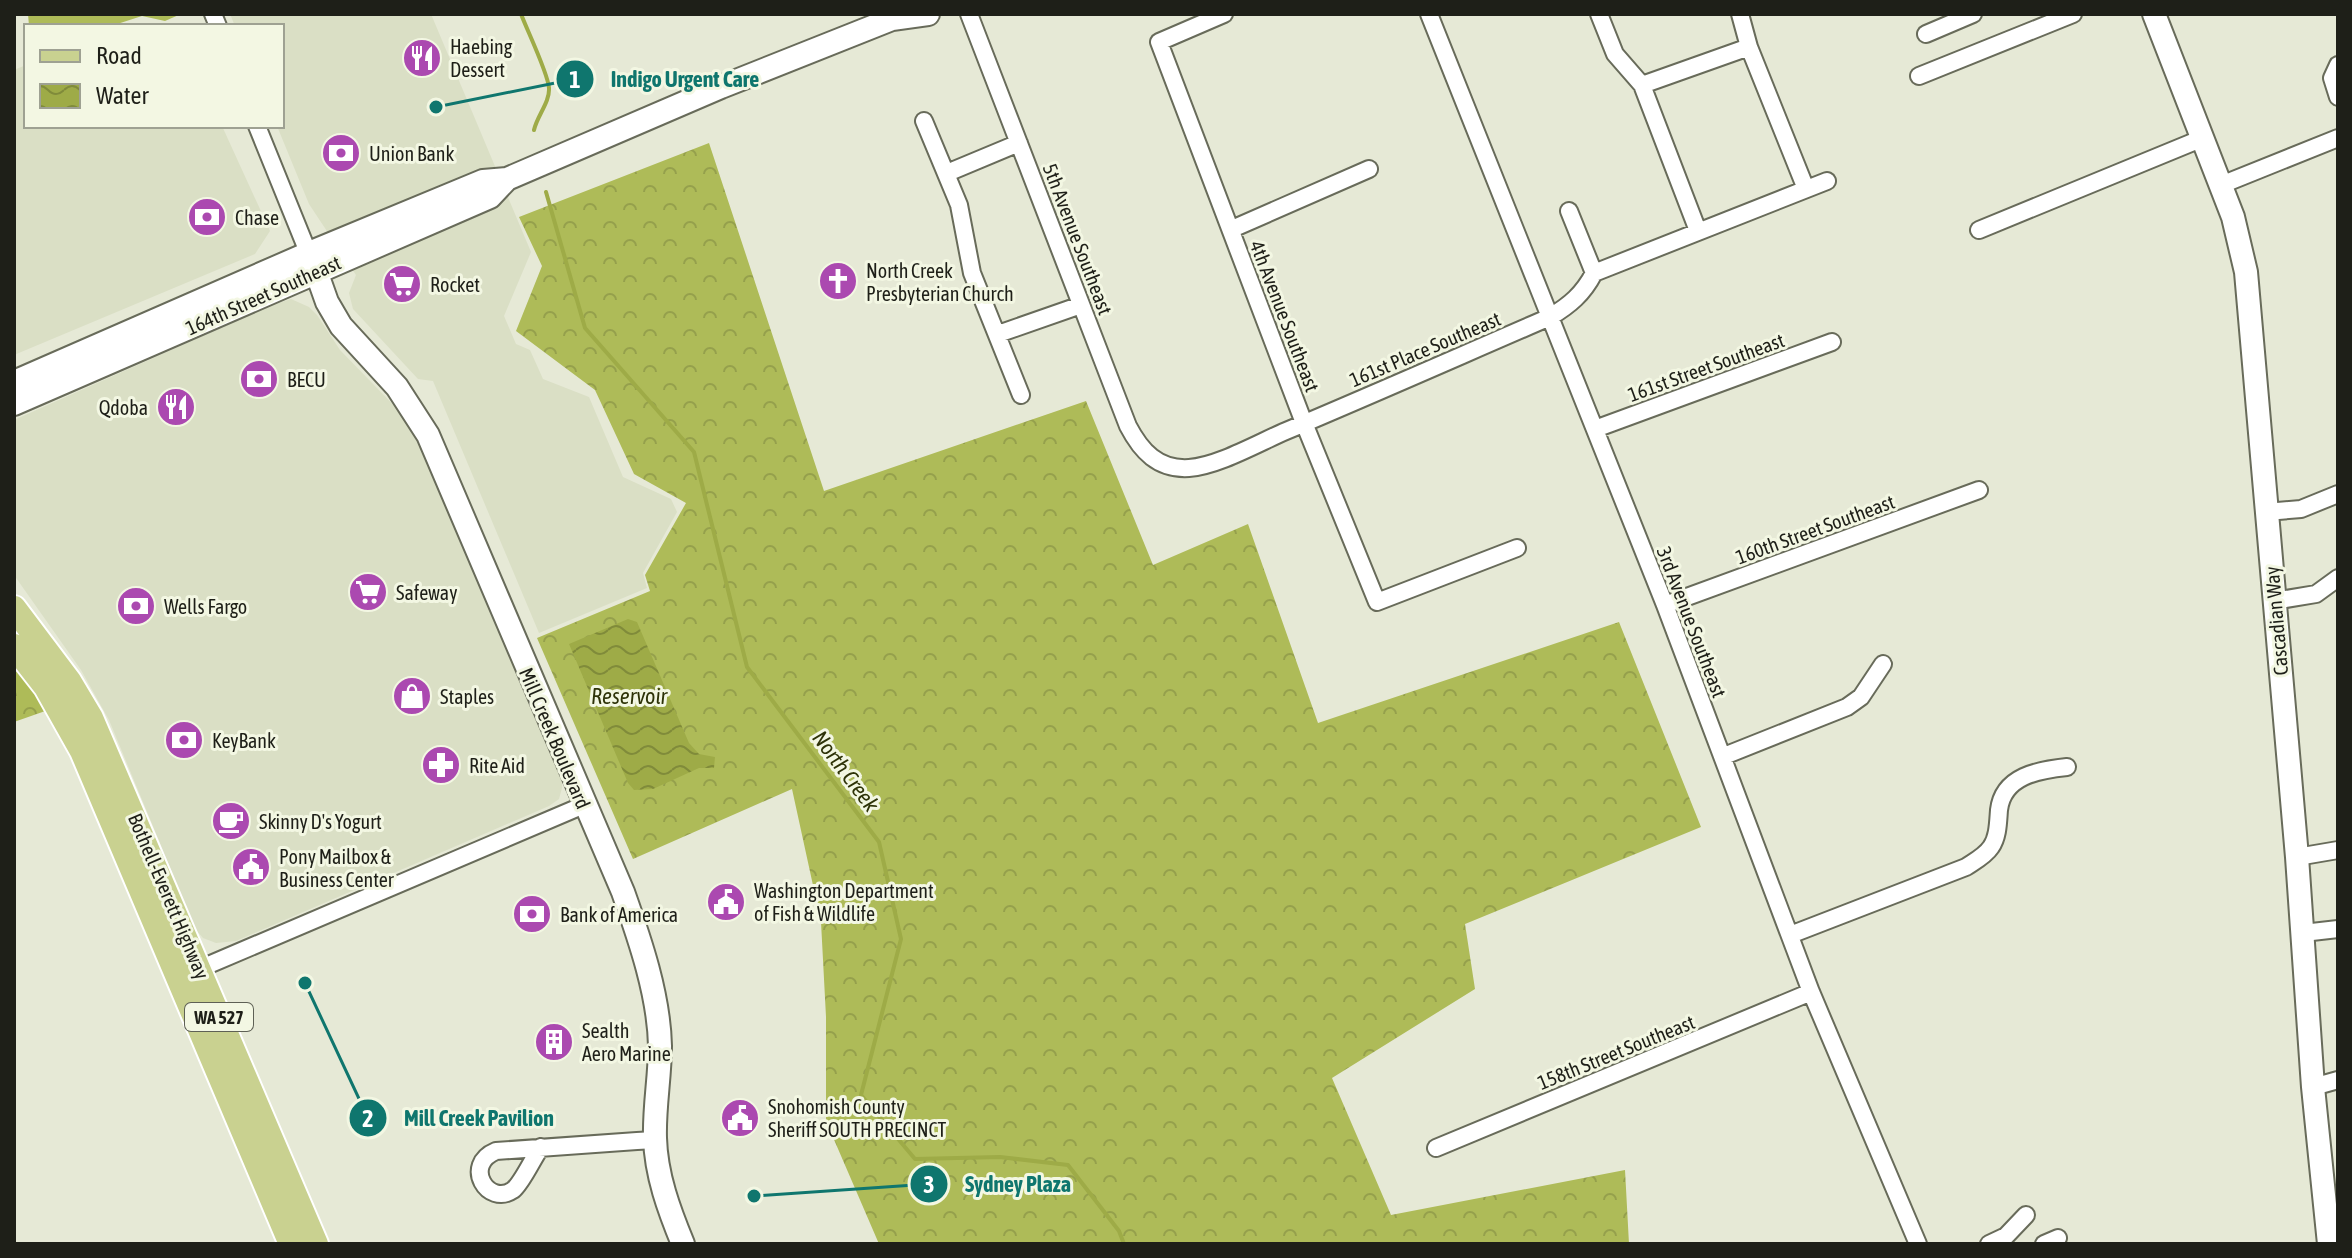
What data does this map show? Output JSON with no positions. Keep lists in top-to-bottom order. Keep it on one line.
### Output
{"streets":{"main road":["Bothell-Everett Highway","WA 527"],"street":["5th Avenue Southeast","164th Street Southeast","4th Avenue Southeast","161st Place Southeast","161st Street Southeast","160th Street Southeast","Cascadian Way","3rd Avenue Southeast","Mill Creek Boulevard","158th Street Southeast"]},"crossings":[["5th Avenue Southeast","161st Place Southeast"],["164th Street Southeast","Mill Creek Boulevard"],["4th Avenue Southeast","161st Place Southeast"],["161st Place Southeast","3rd Avenue Southeast"],["161st Street Southeast","3rd Avenue Southeast"],["160th Street Southeast","3rd Avenue Southeast"],["3rd Avenue Southeast","158th Street Southeast"]],"water":["Reservoir","North Creek"],"places":{"restaurant":["Haebing Dessert","Qdoba"],"other":["Indigo Urgent Care","Mill Creek Pavilion","Sydney Plaza"],"bank":["Union Bank","Chase","BECU","Wells Fargo","KeyBank","Bank of America"],"church":["North Creek Presbyterian Church"],"supermarket":["Rocket","Safeway"],"shop":["Staples"],"pharmacy":["Rite Aid"],"cafe":["Skinny D's Yogurt"],"public building":["Pony Mailbox & Business Center","Washington Department of Fish & Wildlife","Snohomish County Sheriff SOUTH PRECINCT"],"building":["Sealth Aero Marine"]},"legend":["Road","Water"]}
